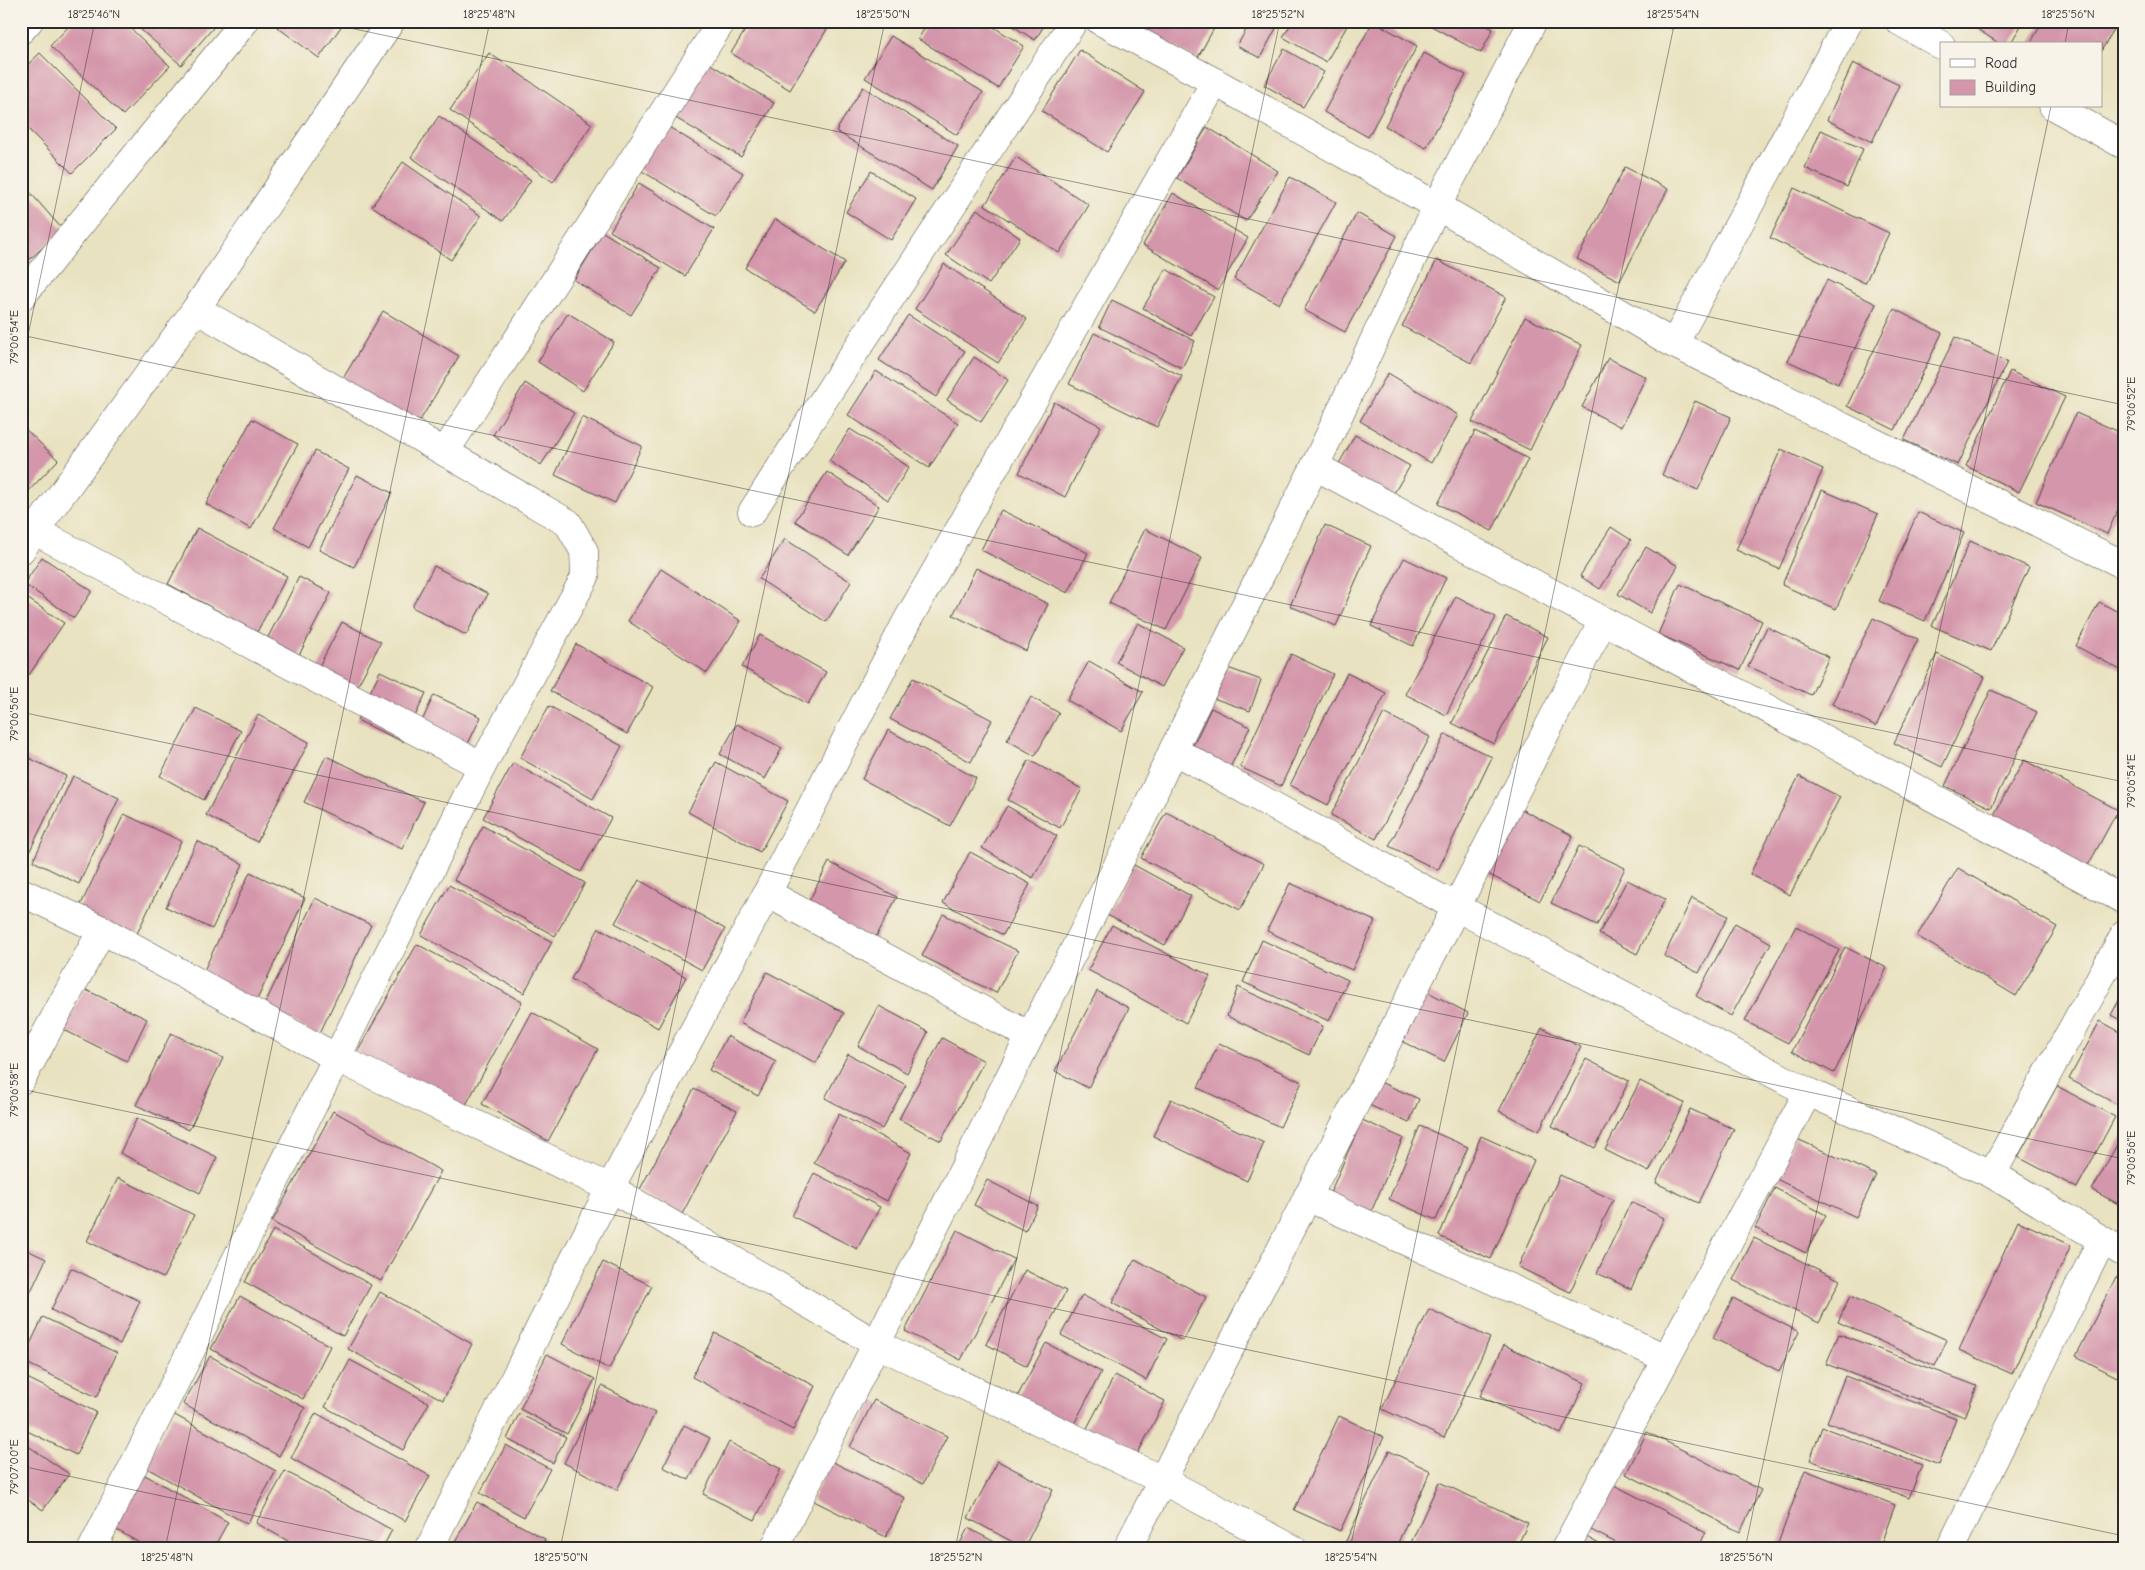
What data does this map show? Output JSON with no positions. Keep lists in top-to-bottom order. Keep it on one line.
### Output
{"legend":["Road","Building"],"coordinates":["18°25'46\"N","18°25'48\"N","18°25'50\"N","18°25'52\"N","18°25'54\"N","18°25'56\"N","79°06'54\"E","79°06'52\"E","79°06'56\"E","79°06'58\"E","79°07'00\"E"]}
